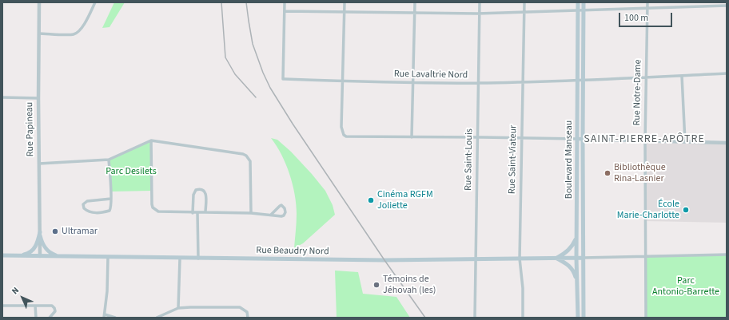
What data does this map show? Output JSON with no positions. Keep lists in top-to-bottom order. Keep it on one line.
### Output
{"streets":{"main road":["Boulevard Manseau","Rue Beaudry Nord"],"street":["Rue Lavaltrie Nord","Rue Notre-Dame","Rue Papineau","Rue Saint-Louis","Rue Saint-Viateur"]},"crossings":[["Rue Lavaltrie Nord","Rue Notre-Dame"],["Rue Lavaltrie Nord","Rue Saint-Louis"],["Rue Lavaltrie Nord","Rue Saint-Viateur"],["Rue Lavaltrie Nord","Boulevard Manseau"],["Rue Papineau","Rue Beaudry Nord"],["Rue Saint-Louis","Rue Beaudry Nord"],["Rue Saint-Viateur","Rue Beaudry Nord"],["Boulevard Manseau","Rue Beaudry Nord"]],"districts":["SAINT-PIERRE-APÔTRE"],"parks":["Parc Desilets","Parc Antonio-Barrette"],"places":["Bibliothèque Rina-Lasnier","Cinéma RGFM Joliette","École Marie-Charlotte","Ultramar","Témoins de Jéhovah (les)"],"scale_bar":"100 m","north":"top left"}
